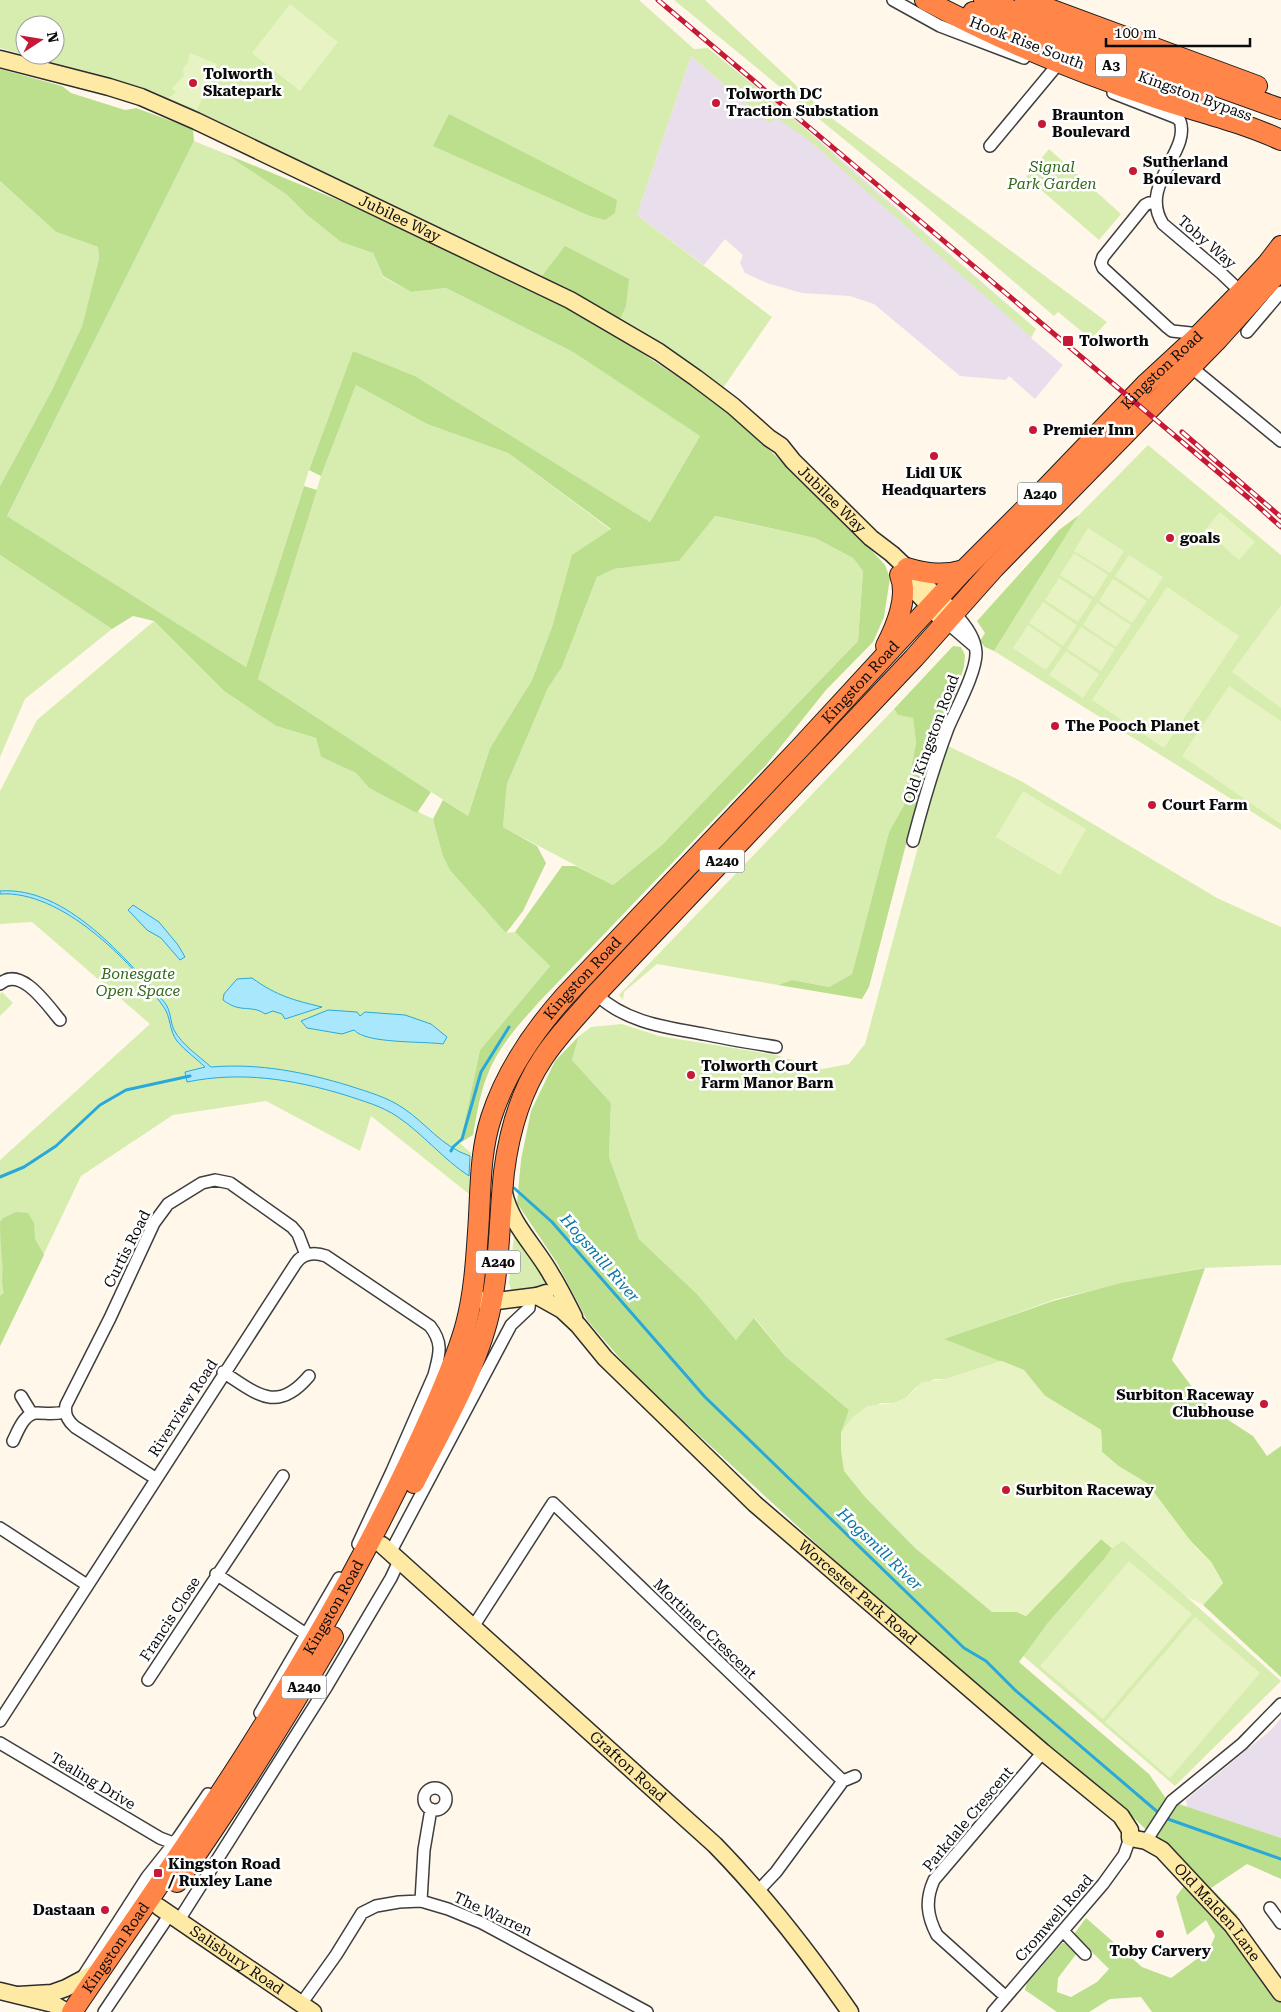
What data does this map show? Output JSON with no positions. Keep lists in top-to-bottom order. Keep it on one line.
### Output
{"streets":{"highway":["A3","Kingston Bypass","Kingston Road","A240"],"street":["Hook Rise South","Jubilee Way","Toby Way","Old Kingston Road","Curtis Road","Riverview Road","Worcester Park Road","Francis Close","Mortimer Crescent","Grafton Road","Tealing Drive","Parkdale Crescent","Old Malden Lane","The Warren","Cromwell Road","Salisbury Road"]},"crossings":[["Jubilee Way","Kingston Road"],["Jubilee Way","Old Kingston Road"],["Toby Way","Kingston Road"],["Kingston Road","A240"],["Kingston Road","Old Kingston Road"],["Kingston Road","Curtis Road"],["Kingston Road","Riverview Road"],["Kingston Road","Francis Close"],["Kingston Road","Grafton Road"],["Kingston Road","Tealing Drive"],["Kingston Road","Salisbury Road"],["Curtis Road","Riverview Road"],["Worcester Park Road","Parkdale Crescent"],["Worcester Park Road","Old Malden Lane"],["Worcester Park Road","Cromwell Road"],["Mortimer Crescent","Grafton Road"],["Parkdale Crescent","Cromwell Road"],["Old Malden Lane","Cromwell Road"],["The Warren","Salisbury Road"]],"water":["Hogsmill River"],"parks":["Signal Park Garden","Bonesgate Open Space"],"places":{"other":["Tolworth Skatepark","Tolworth DC Traction Substation","Braunton Boulevard","Sutherland Boulevard","Premier Inn","Lidl UK Headquarters","goals","The Pooch Planet","Court Farm","Tolworth Court Farm Manor Barn","Surbiton Raceway Clubhouse","Surbiton Raceway","Dastaan","Toby Carvery"],"transit":["Tolworth","Kingston Road / Ruxley Lane"]},"scale_bar":"100 m","north":"right"}
